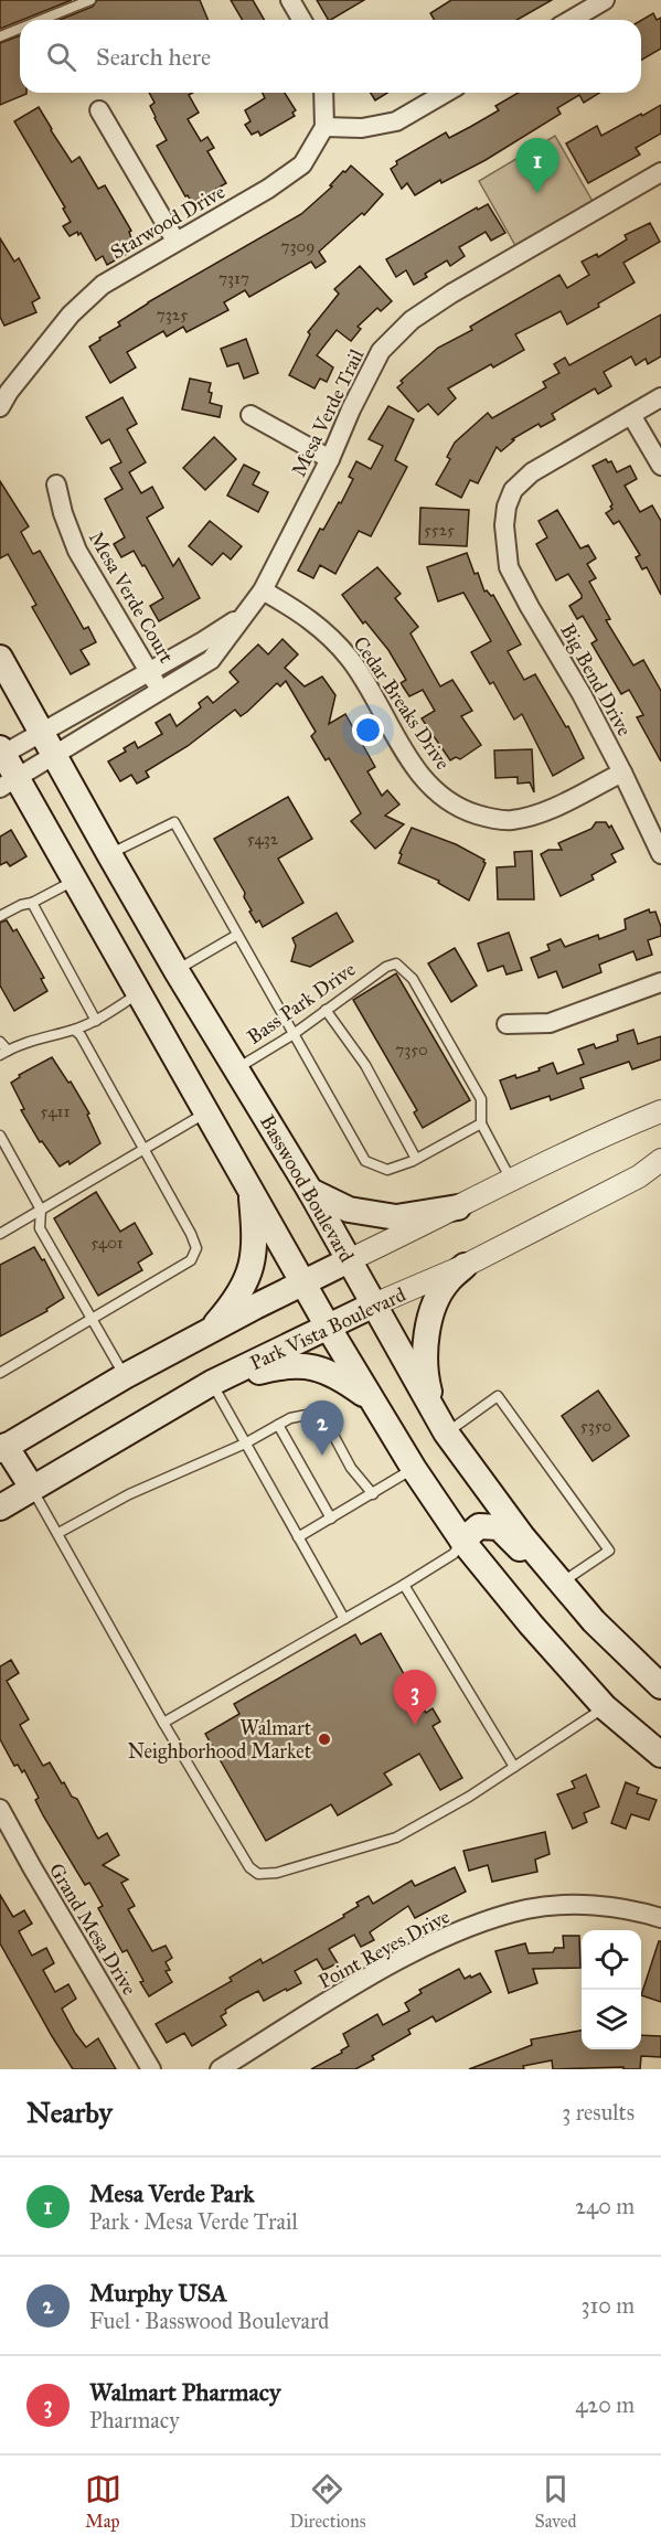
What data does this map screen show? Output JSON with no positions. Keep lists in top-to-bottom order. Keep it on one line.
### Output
{"streets":{"main road":["Basswood Boulevard","Park Vista Boulevard"],"street":["Starwood Drive","Mesa Verde Trail","Mesa Verde Court","Big Bend Drive","Cedar Breaks Drive","Grand Mesa Drive","Point Reyes Drive"],"lane":["Bass Park Drive"]},"crossings":[["Mesa Verde Trail","Mesa Verde Court"],["Mesa Verde Trail","Cedar Breaks Drive"],["Mesa Verde Trail","Basswood Boulevard"],["Big Bend Drive","Cedar Breaks Drive"],["Bass Park Drive","Basswood Boulevard"],["Basswood Boulevard","Park Vista Boulevard"]],"places":["Walmart Neighborhood Market"],"house_numbers":["7309","7317","7325","5525","5432","7350","5411","5401","5350"],"page":{"search":"Search here","pins":["1","2","3"],"heading":["Nearby","3 results"],"list":[{"mark":"1","name":"Mesa Verde Park","note":"Park · Mesa Verde Trail","value":"240 m"},{"mark":"2","name":"Murphy USA","note":"Fuel · Basswood Boulevard","value":"310 m"},{"mark":"3","name":"Walmart Pharmacy","note":"Pharmacy","value":"420 m"}],"nav":["Map","Directions","Saved"]}}
